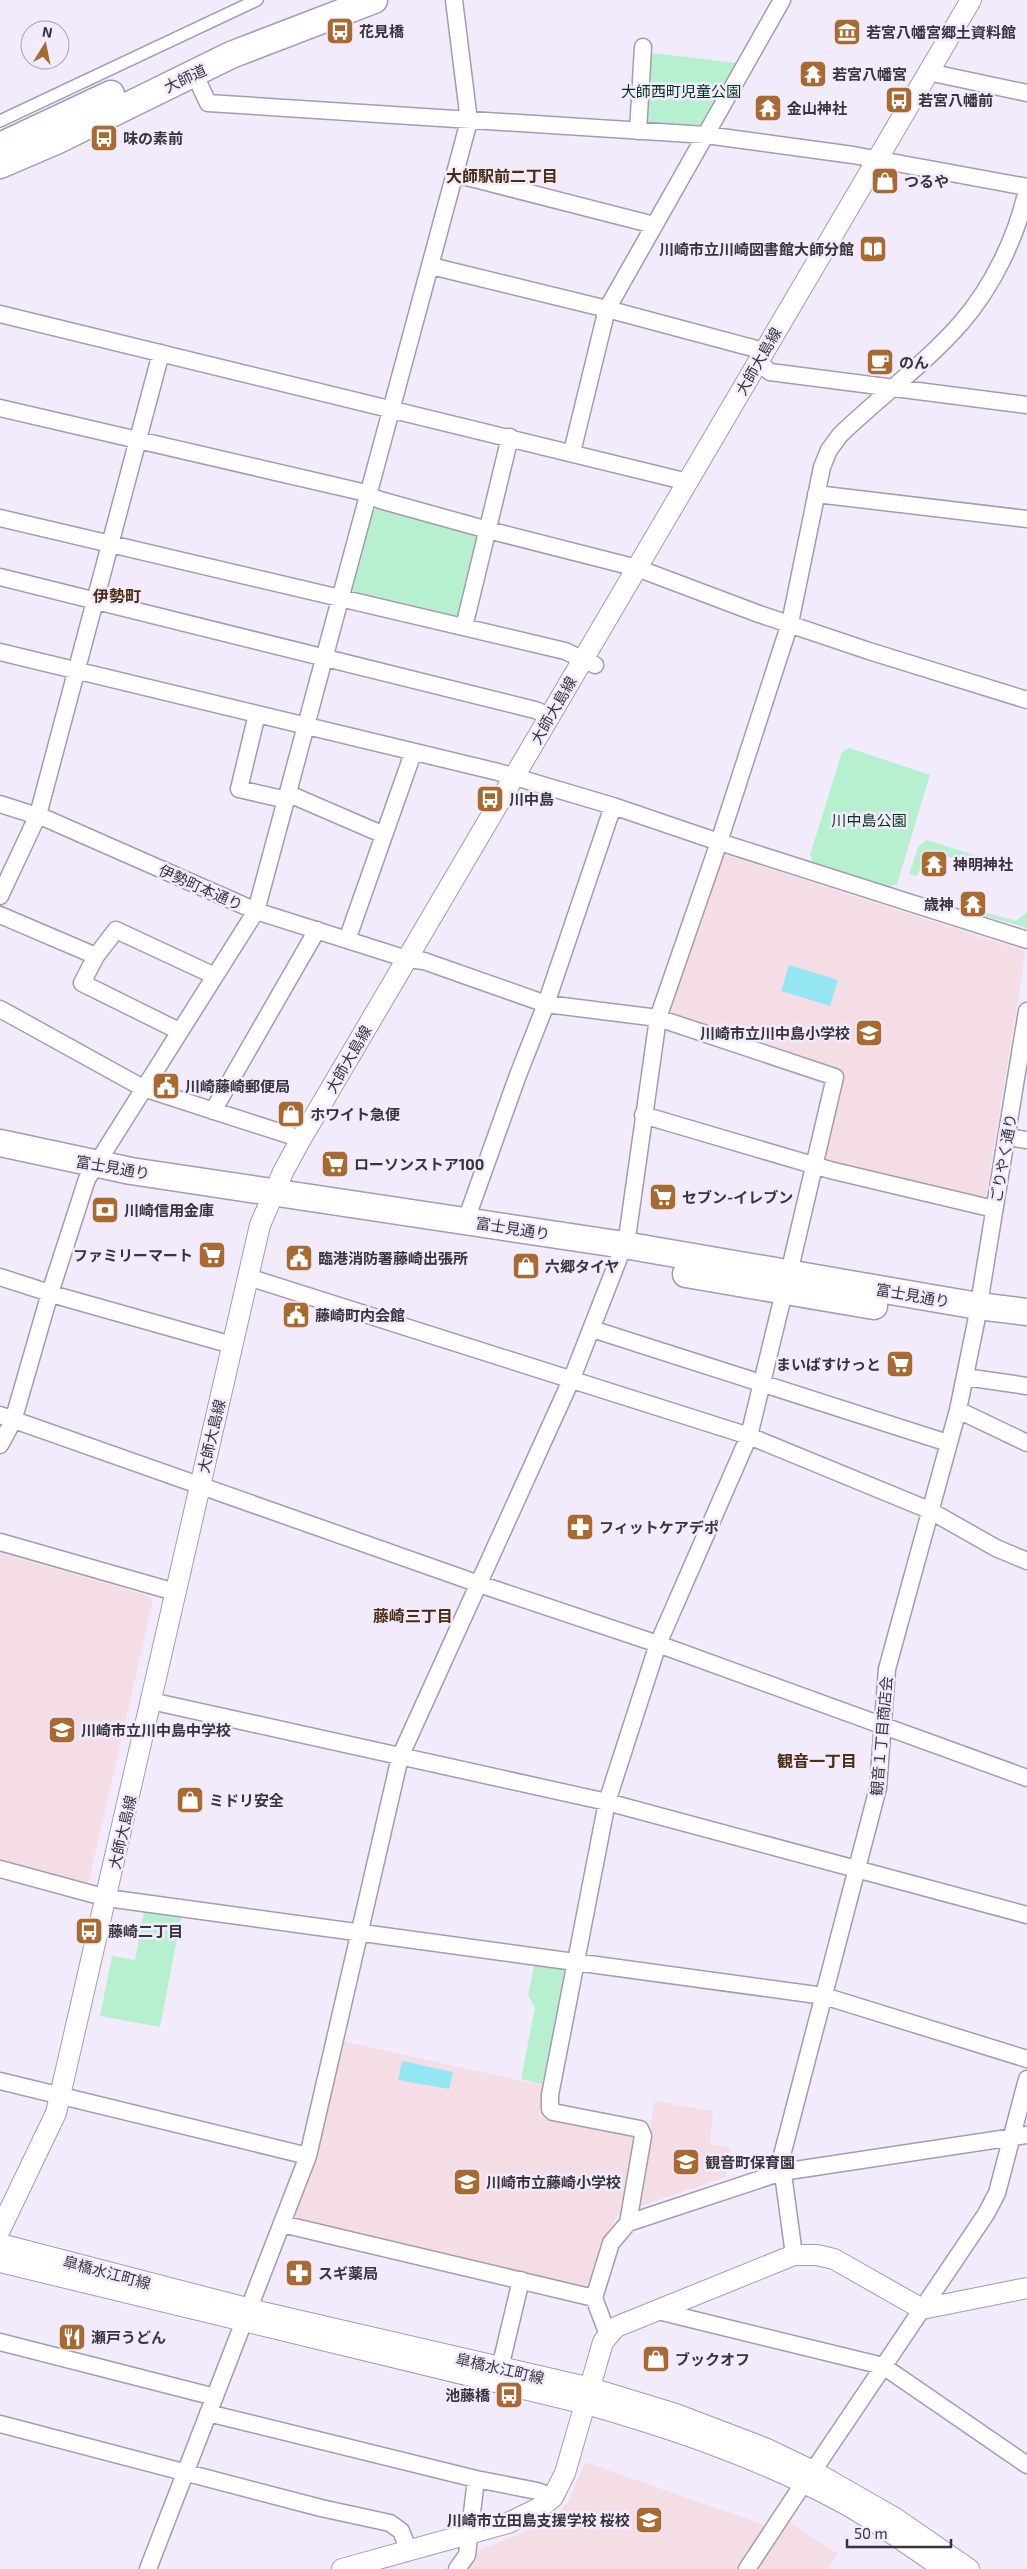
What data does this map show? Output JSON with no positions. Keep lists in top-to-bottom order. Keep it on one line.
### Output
{"streets":{"highway":["大師道","富士見通り"],"street":["大師大島線","伊勢町本通り","ごりやく通り","観音１丁目商店会","皐橋水江町線"]},"crossings":[["大師大島線","伊勢町本通り"],["大師大島線","富士見通り"],["ごりやく通り","富士見通り"],["ごりやく通り","観音１丁目商店会"],["富士見通り","観音１丁目商店会"]],"districts":["大師駅前二丁目","伊勢町","藤崎三丁目","観音一丁目"],"parks":["大師西町児童公園","川中島公園"],"places":{"bus stop":["花見橋","若宮八幡前","味の素前","川中島","藤崎二丁目","池藤橋"],"museum":["若宮八幡宮郷土資料館"],"temple":["若宮八幡宮","金山神社","神明神社","歳神"],"shop":["つるや","ホワイト急便","六郷タイヤ","ミドリ安全","ブックオフ"],"library":["川崎市立川崎図書館大師分館"],"cafe":["のん"],"school or university":["川崎市立川中島小学校","川崎市立川中島中学校","観音町保育園","川崎市立藤崎小学校","川崎市立田島支援学校 桜校"],"public building":["川崎藤崎郵便局","臨港消防署藤崎出張所","藤崎町内会館"],"supermarket":["ローソンストア100","セブン-イレブン","ファミリーマート","まいばすけっと"],"bank":["川崎信用金庫"],"pharmacy":["フィットケアデポ","スギ薬局"],"restaurant":["瀬戸うどん"]},"scale_bar":"50 m","north":"top"}
